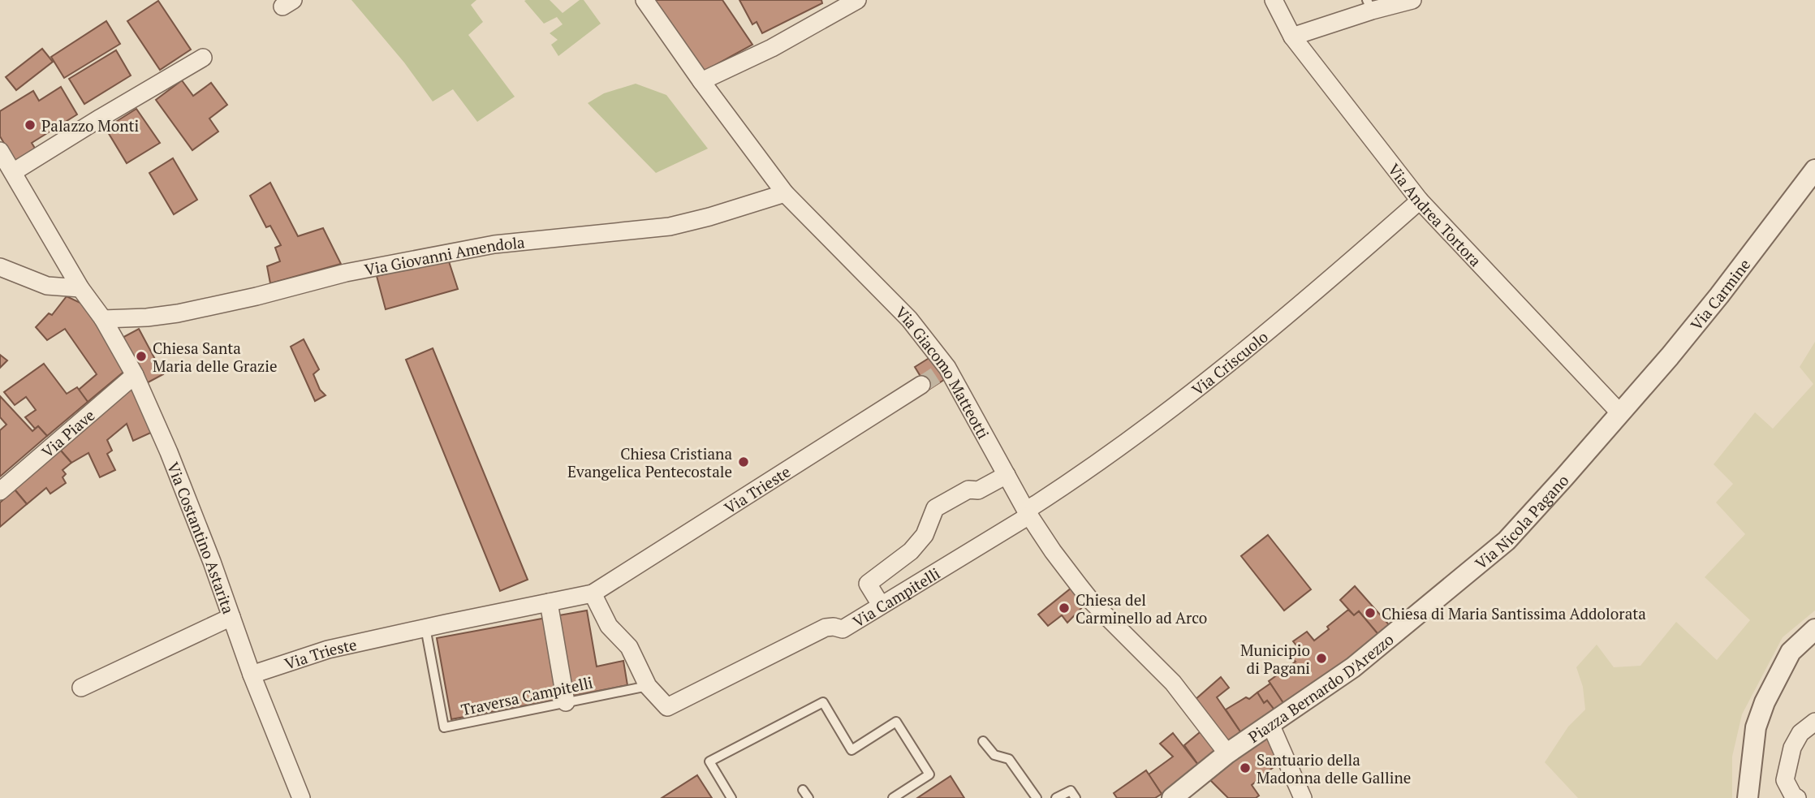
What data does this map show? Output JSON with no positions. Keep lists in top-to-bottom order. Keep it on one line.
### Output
{"streets":{"street":["Via Andrea Tortora","Via Giovanni Amendola","Via Carmine","Via Criscuolo","Via Giacomo Matteotti","Via Piave","Via Trieste","Via Nicola Pagano","Via Costantino Astarita","Via Campitelli","Piazza Bernardo D'Arezzo"],"lane":["Traversa Campitelli"]},"crossings":[["Via Andrea Tortora","Via Carmine"],["Via Andrea Tortora","Via Criscuolo"],["Via Andrea Tortora","Via Nicola Pagano"],["Via Giovanni Amendola","Via Giacomo Matteotti"],["Via Giovanni Amendola","Via Costantino Astarita"],["Via Carmine","Via Nicola Pagano"],["Via Criscuolo","Via Giacomo Matteotti"],["Via Criscuolo","Via Campitelli"],["Via Giacomo Matteotti","Via Campitelli"],["Via Giacomo Matteotti","Piazza Bernardo D'Arezzo"],["Via Piave","Via Costantino Astarita"],["Via Trieste","Via Costantino Astarita"],["Via Trieste","Traversa Campitelli"],["Via Nicola Pagano","Piazza Bernardo D'Arezzo"],["Via Campitelli","Traversa Campitelli"]],"places":["Palazzo Monti","Chiesa Santa Maria delle Grazie","Chiesa Cristiana Evangelica Pentecostale","Chiesa del Carminello ad Arco","Chiesa di Maria Santissima Addolorata","Municipio di Pagani","Santuario della Madonna delle Galline"]}
